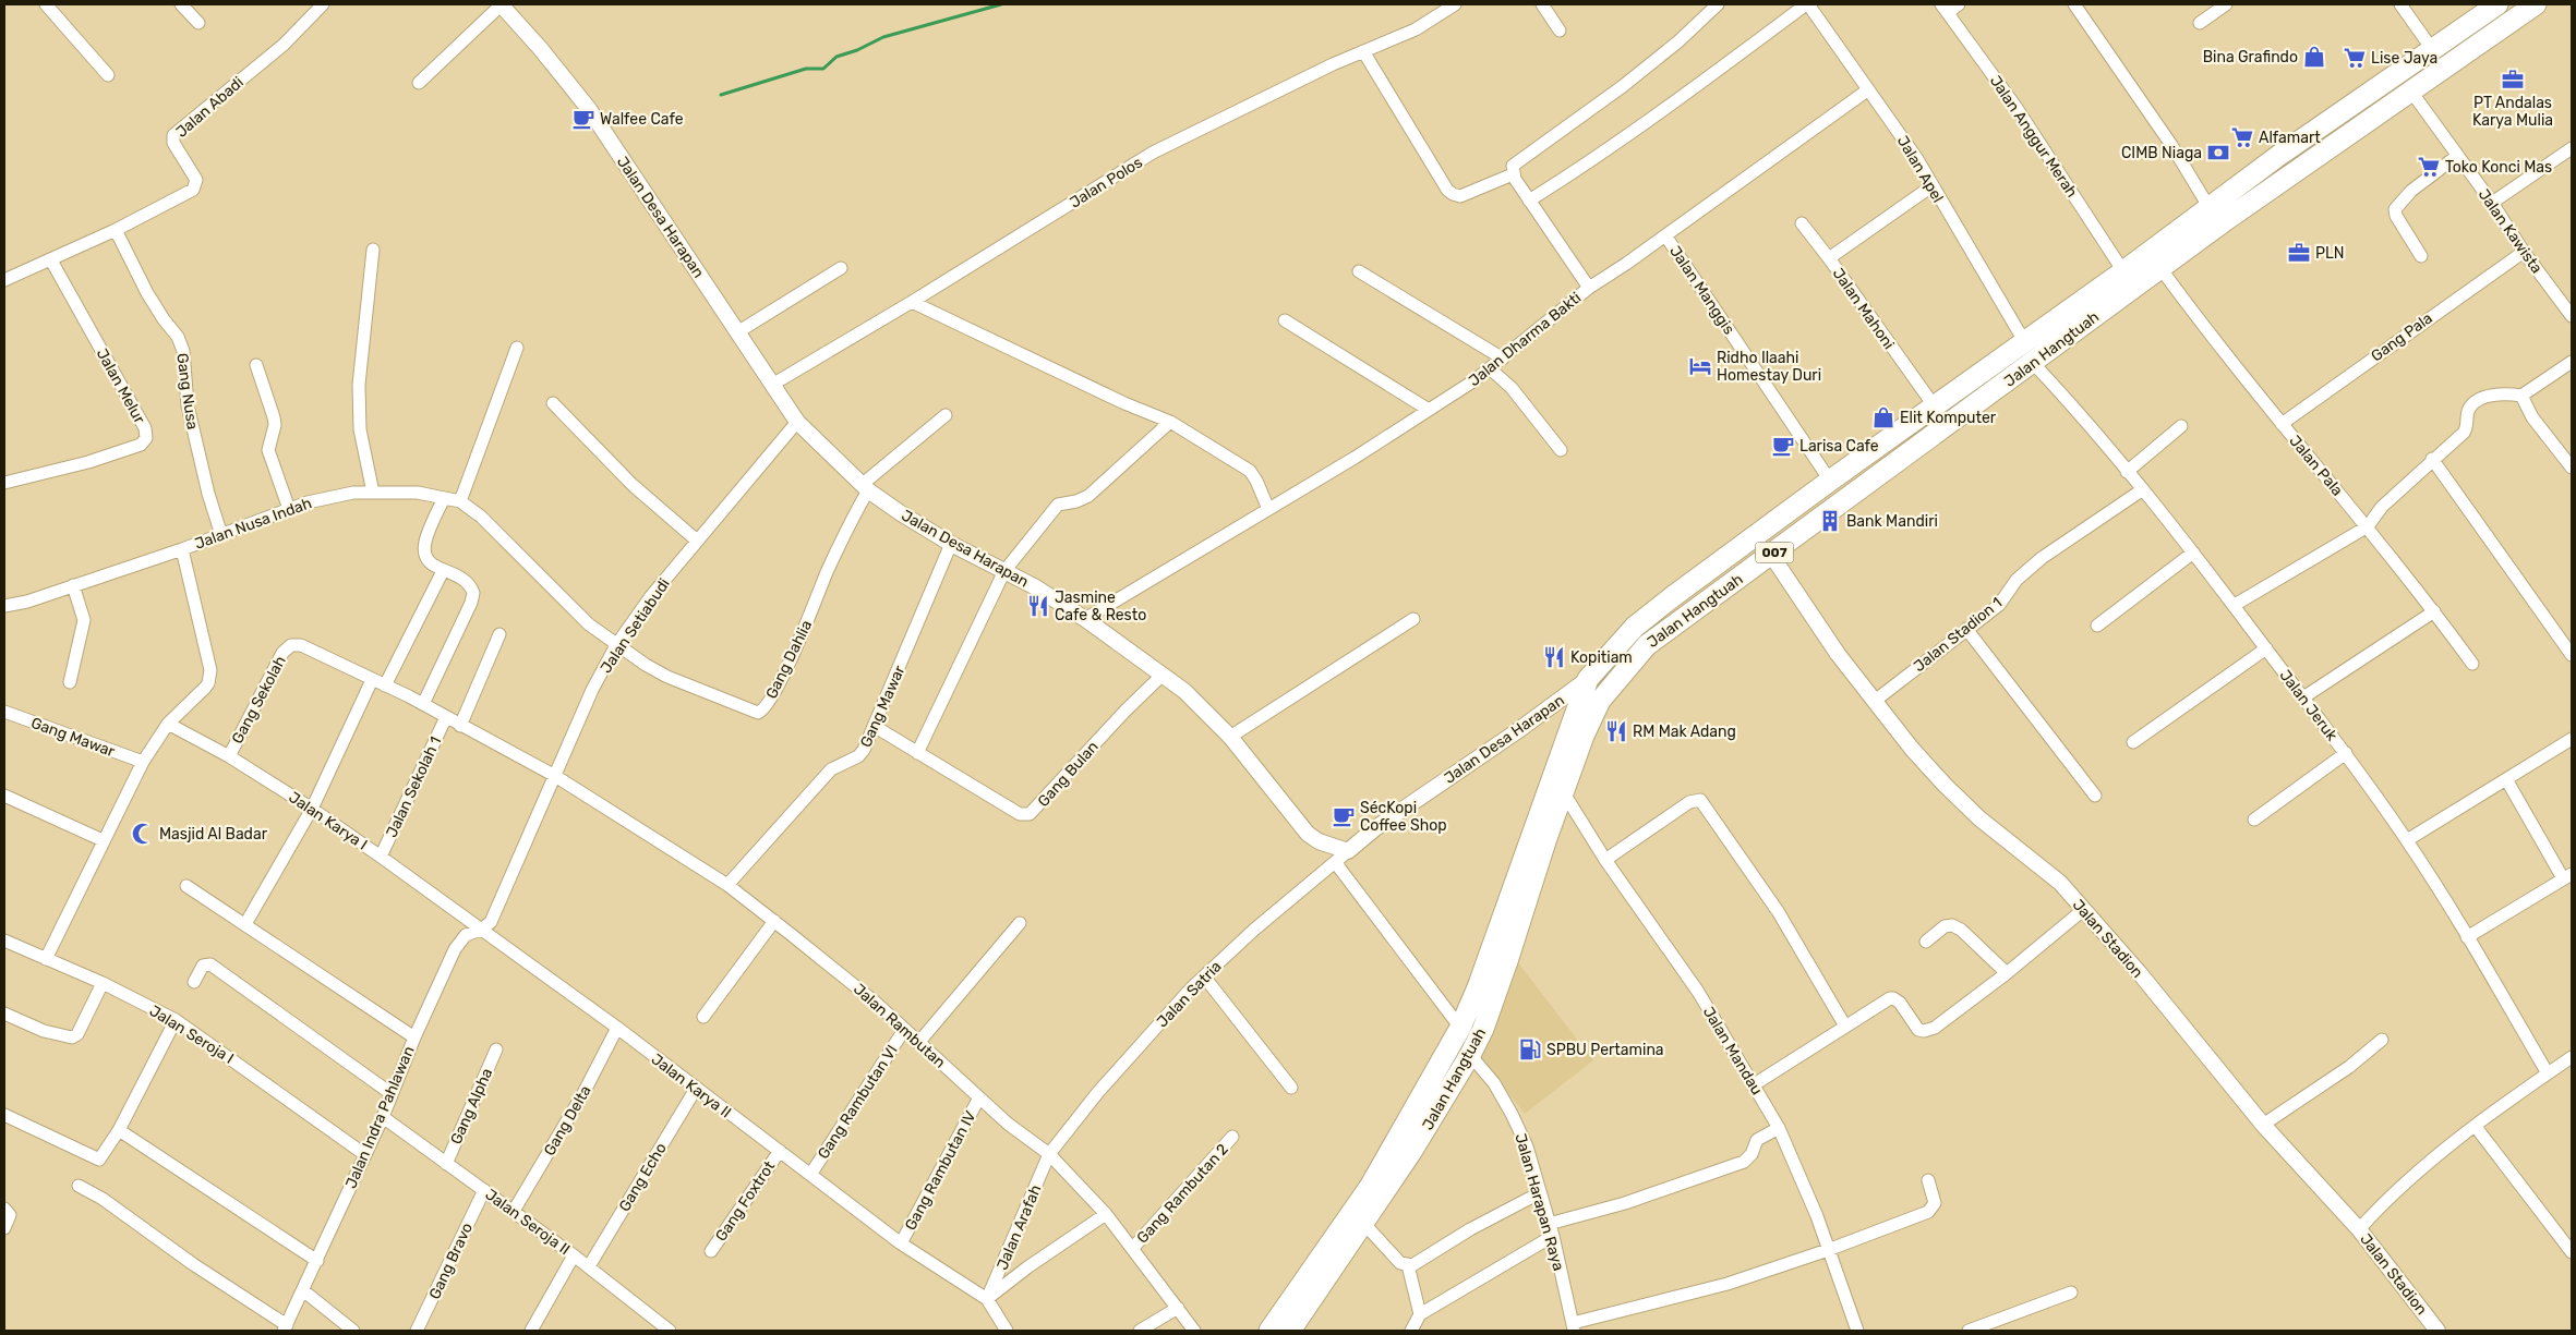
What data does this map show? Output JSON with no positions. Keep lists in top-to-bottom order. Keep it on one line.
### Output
{"streets":{"highway":["Jalan Hangtuah","007"],"street":["Jalan Abadi","Jalan Anggur Merah","Jalan Apel","Jalan Polos","Jalan Desa Harapan","Jalan Kawista","Jalan Manggis","Jalan Mahoni","Gang Pala","Jalan Dharma Bakti","Jalan Melur","Gang Nusa","Jalan Pala","Jalan Nusa Indah","Jalan Setiabudi","Jalan Stadion 1","Gang Dahlia","Gang Sekolah","Jalan Jeruk","Gang Mawar","Gang Bulan","Jalan Sekolah 1","Jalan Karya I","Jalan Stadion","Jalan Satria","Jalan Rambutan","Jalan Seroja I","Jalan Mandau","Jalan Karya II","Gang Rambutan VI","Gang Alpha","Jalan Indra Pahlawan","Gang Delta","Gang Rambutan IV","Gang Echo","Gang Rambutan 2","Gang Foxtrot","Jalan Harapan Raya","Jalan Seroja II","Jalan Arafah","Gang Bravo"]},"crossings":[["Jalan Abadi","Jalan Melur"],["Jalan Abadi","Gang Nusa"],["Jalan Anggur Merah","Jalan Hangtuah"],["Jalan Apel","Jalan Mahoni"],["Jalan Apel","Jalan Dharma Bakti"],["Jalan Apel","Jalan Hangtuah"],["Jalan Polos","Jalan Desa Harapan"],["Jalan Desa Harapan","Jalan Dharma Bakti"],["Jalan Desa Harapan","Jalan Hangtuah"],["Jalan Desa Harapan","Jalan Setiabudi"],["Jalan Desa Harapan","Gang Dahlia"],["Jalan Desa Harapan","Gang Mawar"],["Jalan Desa Harapan","Gang Bulan"],["Jalan Desa Harapan","Jalan Satria"],["Jalan Kawista","Gang Pala"],["Jalan Kawista","Jalan Hangtuah"],["Jalan Manggis","Jalan Dharma Bakti"],["Jalan Manggis","Jalan Hangtuah"],["Jalan Mahoni","Jalan Hangtuah"],["Gang Pala","Jalan Pala"],["Jalan Hangtuah","Jalan Pala"],["Jalan Hangtuah","Jalan Jeruk"],["Jalan Hangtuah","Jalan Stadion"],["Jalan Hangtuah","Jalan Mandau"],["Jalan Hangtuah","Jalan Harapan Raya"],["Gang Nusa","Jalan Nusa Indah"],["Jalan Nusa Indah","Jalan Setiabudi"],["Jalan Nusa Indah","Gang Dahlia"],["Jalan Setiabudi","Gang Dahlia"],["Jalan Setiabudi","Jalan Rambutan"],["Jalan Setiabudi","Jalan Indra Pahlawan"],["Jalan Stadion 1","Jalan Jeruk"],["Jalan Stadion 1","Jalan Stadion"],["Gang Sekolah","Jalan Karya I"],["Gang Sekolah","Jalan Rambutan"],["Gang Mawar","Gang Bulan"],["Gang Mawar","Jalan Rambutan"],["Jalan Sekolah 1","Jalan Karya I"],["Jalan Sekolah 1","Jalan Rambutan"],["Jalan Karya I","Jalan Karya II"],["Jalan Karya I","Jalan Indra Pahlawan"],["Jalan Satria","Jalan Rambutan"],["Jalan Satria","Jalan Arafah"],["Jalan Rambutan","Gang Rambutan VI"],["Jalan Rambutan","Gang Rambutan IV"],["Jalan Rambutan","Gang Rambutan 2"],["Jalan Rambutan","Jalan Arafah"],["Jalan Seroja I","Jalan Indra Pahlawan"],["Jalan Karya II","Gang Rambutan VI"],["Jalan Karya II","Jalan Indra Pahlawan"],["Jalan Karya II","Gang Delta"],["Jalan Karya II","Gang Rambutan IV"],["Jalan Karya II","Gang Echo"],["Jalan Karya II","Gang Foxtrot"],["Jalan Karya II","Jalan Arafah"],["Gang Alpha","Jalan Seroja II"],["Jalan Indra Pahlawan","Jalan Seroja II"],["Gang Delta","Jalan Seroja II"],["Gang Echo","Jalan Seroja II"],["Jalan Seroja II","Gang Bravo"]],"places":{"shop":["Bina Grafindo","Elit Komputer"],"supermarket":["Lise Jaya","Alfamart","Toko Konci Mas"],"office":["PT Andalas Karya Mulia","PLN"],"cafe":["Walfee Cafe","Larisa Cafe","SécKopi Coffee Shop"],"bank":["CIMB Niaga"],"hotel":["Ridho Ilaahi Homestay Duri"],"building":["Bank Mandiri"],"restaurant":["Jasmine Cafe & Resto","Kopitiam","RM Mak Adang"],"mosque":["Masjid Al Badar"],"fuel station":["SPBU Pertamina"]}}
